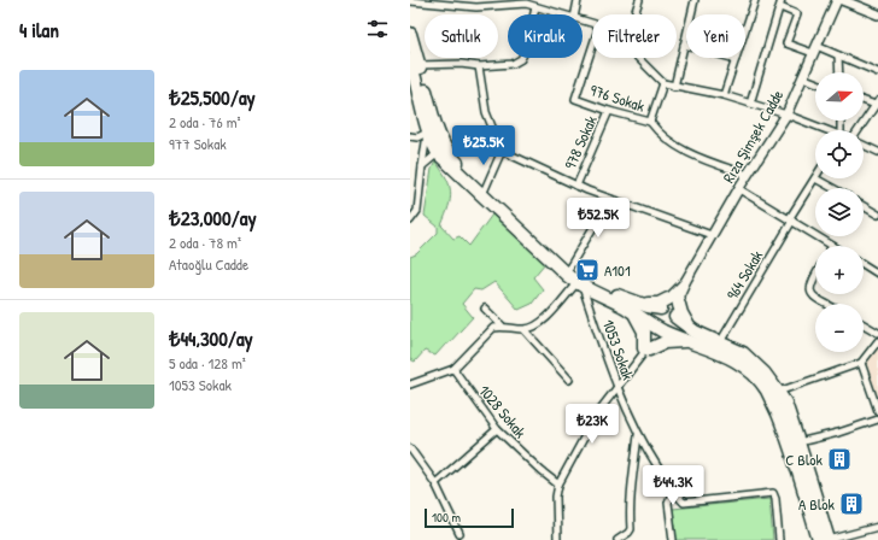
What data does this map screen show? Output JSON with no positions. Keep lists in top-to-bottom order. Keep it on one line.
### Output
{"streets":{"street":["976 Sokak","Rıza Şimşek Cadde","978 Sokak","964 Sokak","1053 Sokak","1028 Sokak"]},"crossings":[["976 Sokak","978 Sokak"]],"places":{"supermarket":["A101"],"building":["C Blok","A Blok"]},"scale_bar":"100 m","north":"right","page":{"heading":"4 ilan","chip":["Satılık","Kiralık","Filtreler","Yeni"],"list":[{"name":"₺25,500/ay","note":"2 oda · 76 m² · 977 Sokak"},{"name":"₺23,000/ay","note":"2 oda · 78 m² · Ataoğlu Cadde"},{"name":"₺44,300/ay","note":"5 oda · 128 m² · 1053 Sokak"}],"map_buttons":["+","−"],"price":["₺25.5K","₺52.5K","₺23K","₺44.3K"],"scale":"100 m"}}
